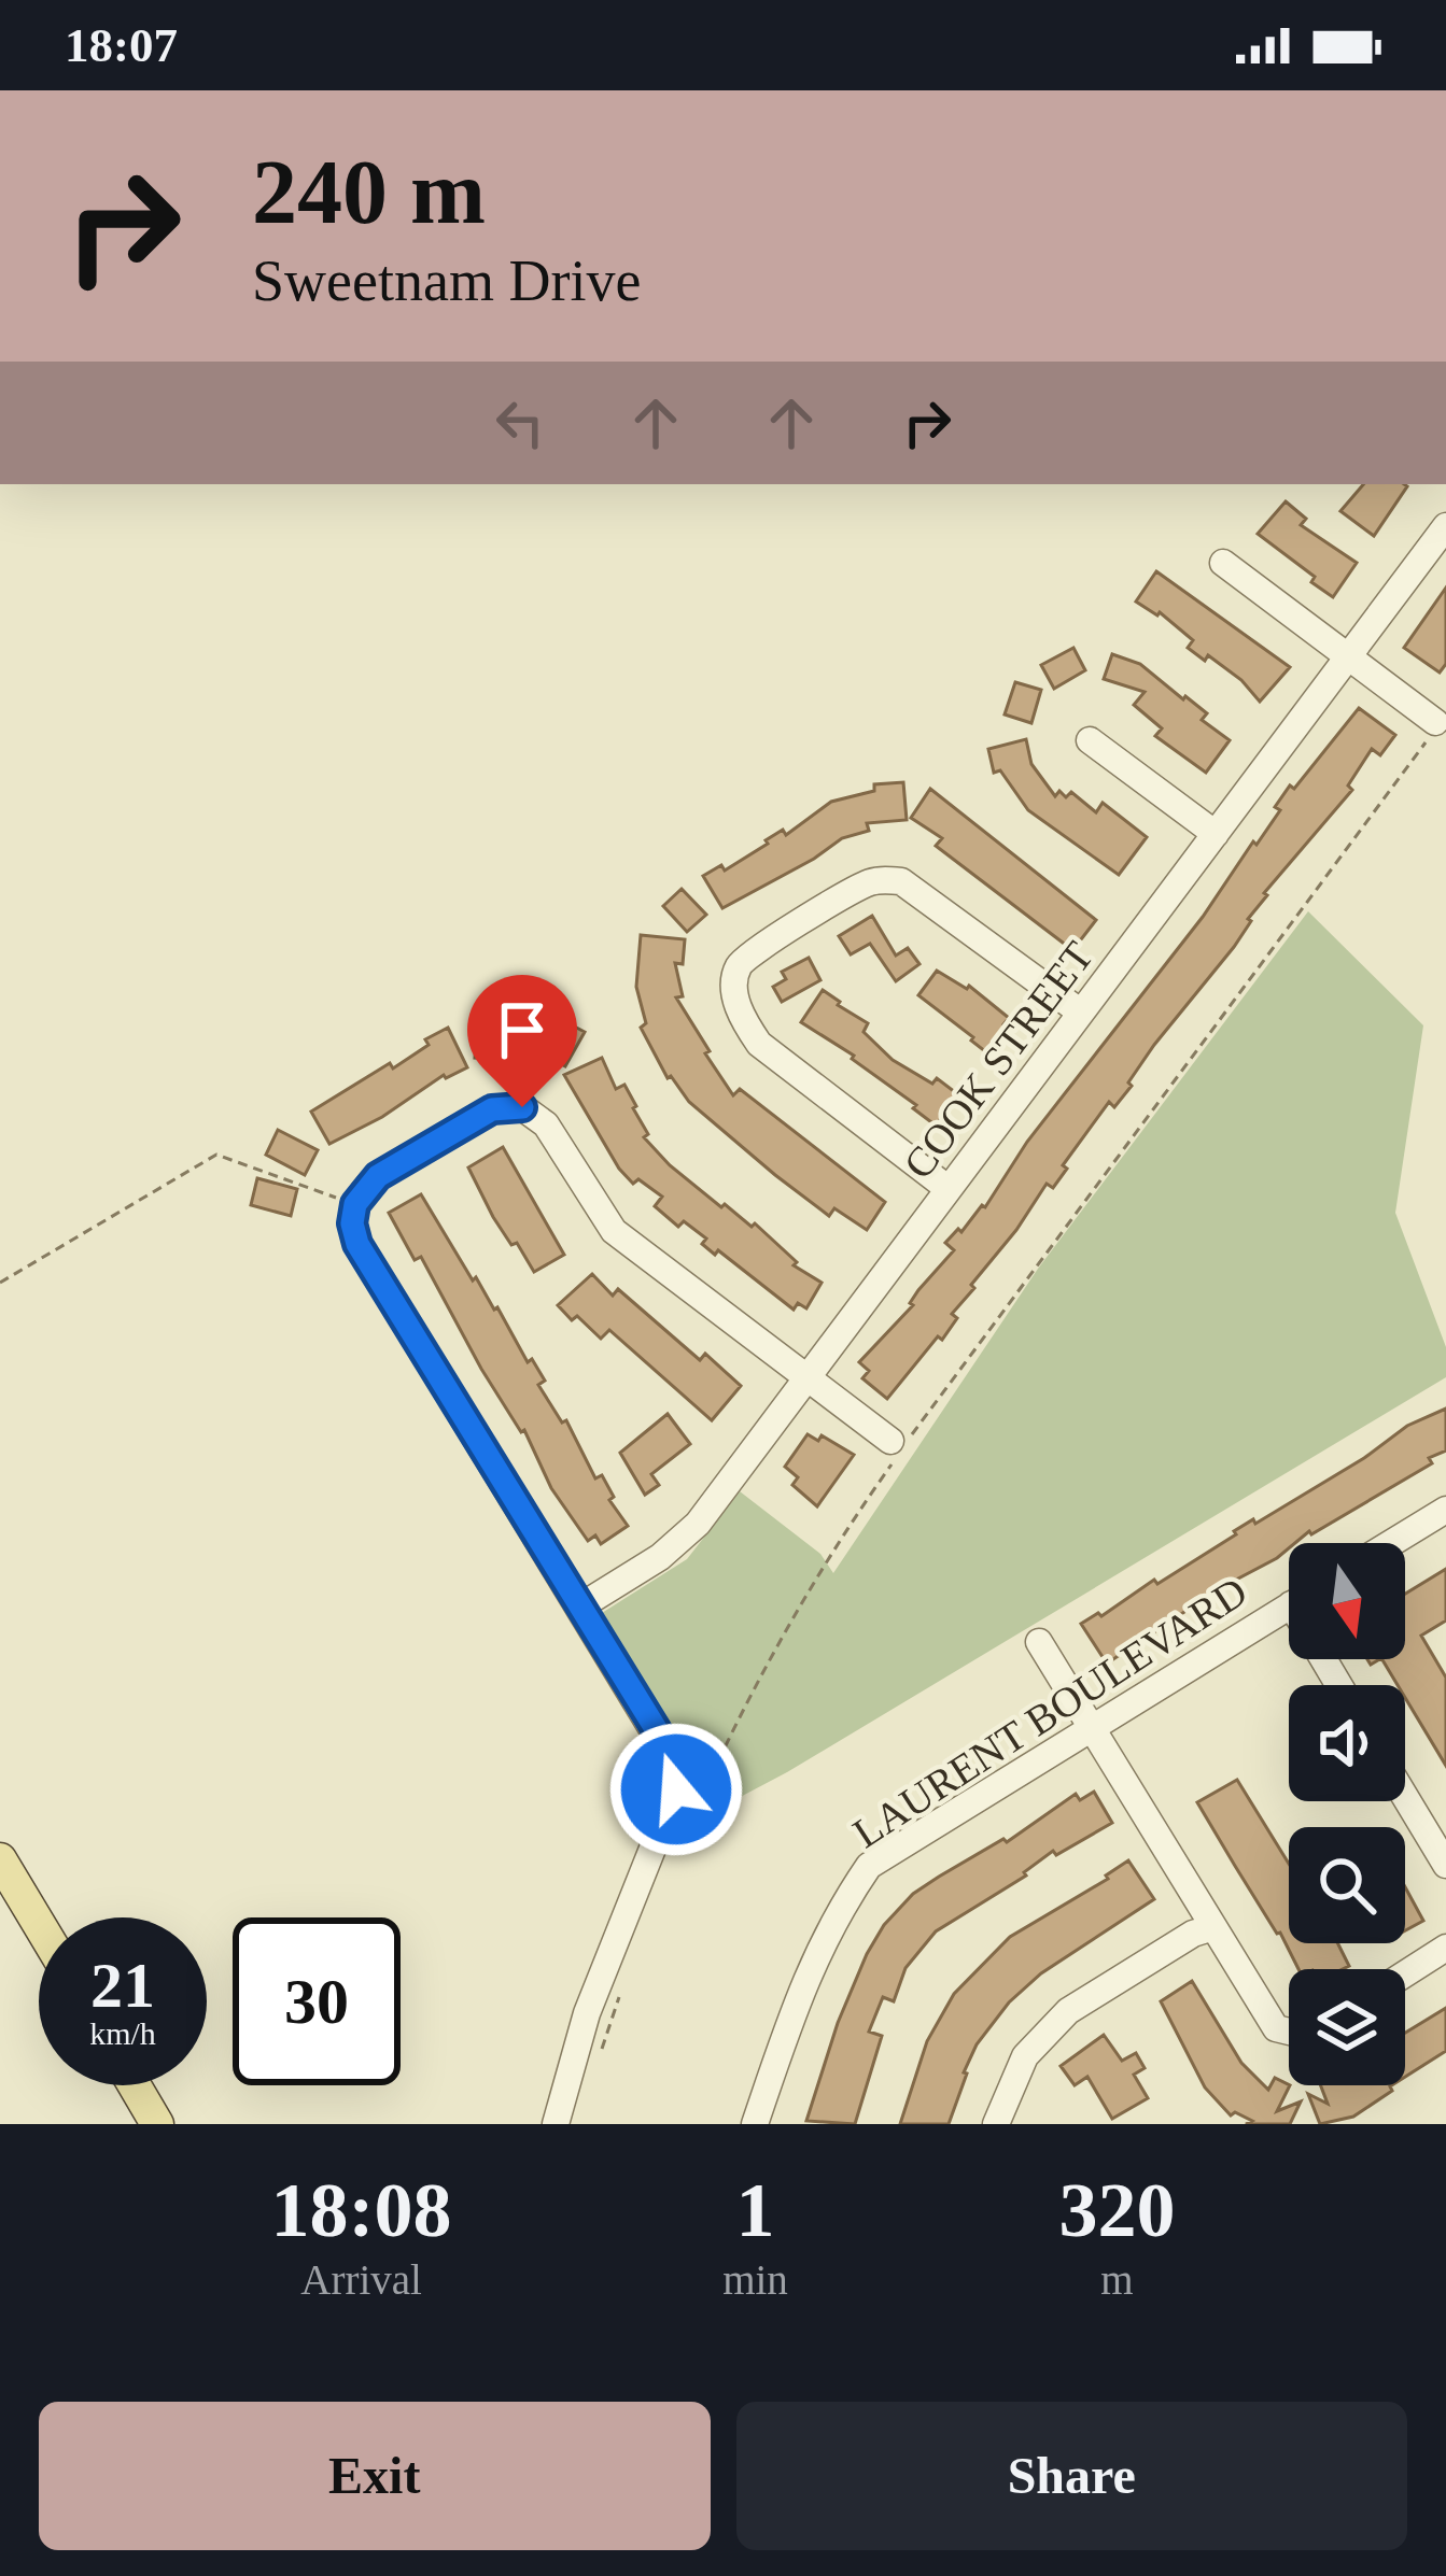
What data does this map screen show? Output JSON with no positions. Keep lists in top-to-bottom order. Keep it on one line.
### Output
{"streets":{"street":["COOK STREET","LAURENT BOULEVARD"]},"north":"bottom","page":{"status":"18:07","turn":["240 m","Sweetnam Drive"],"speed":"21 km/h","limit":"30","eta":["18:08","Arrival","1","min","320","m"],"buttons":["Exit","Share"]}}
